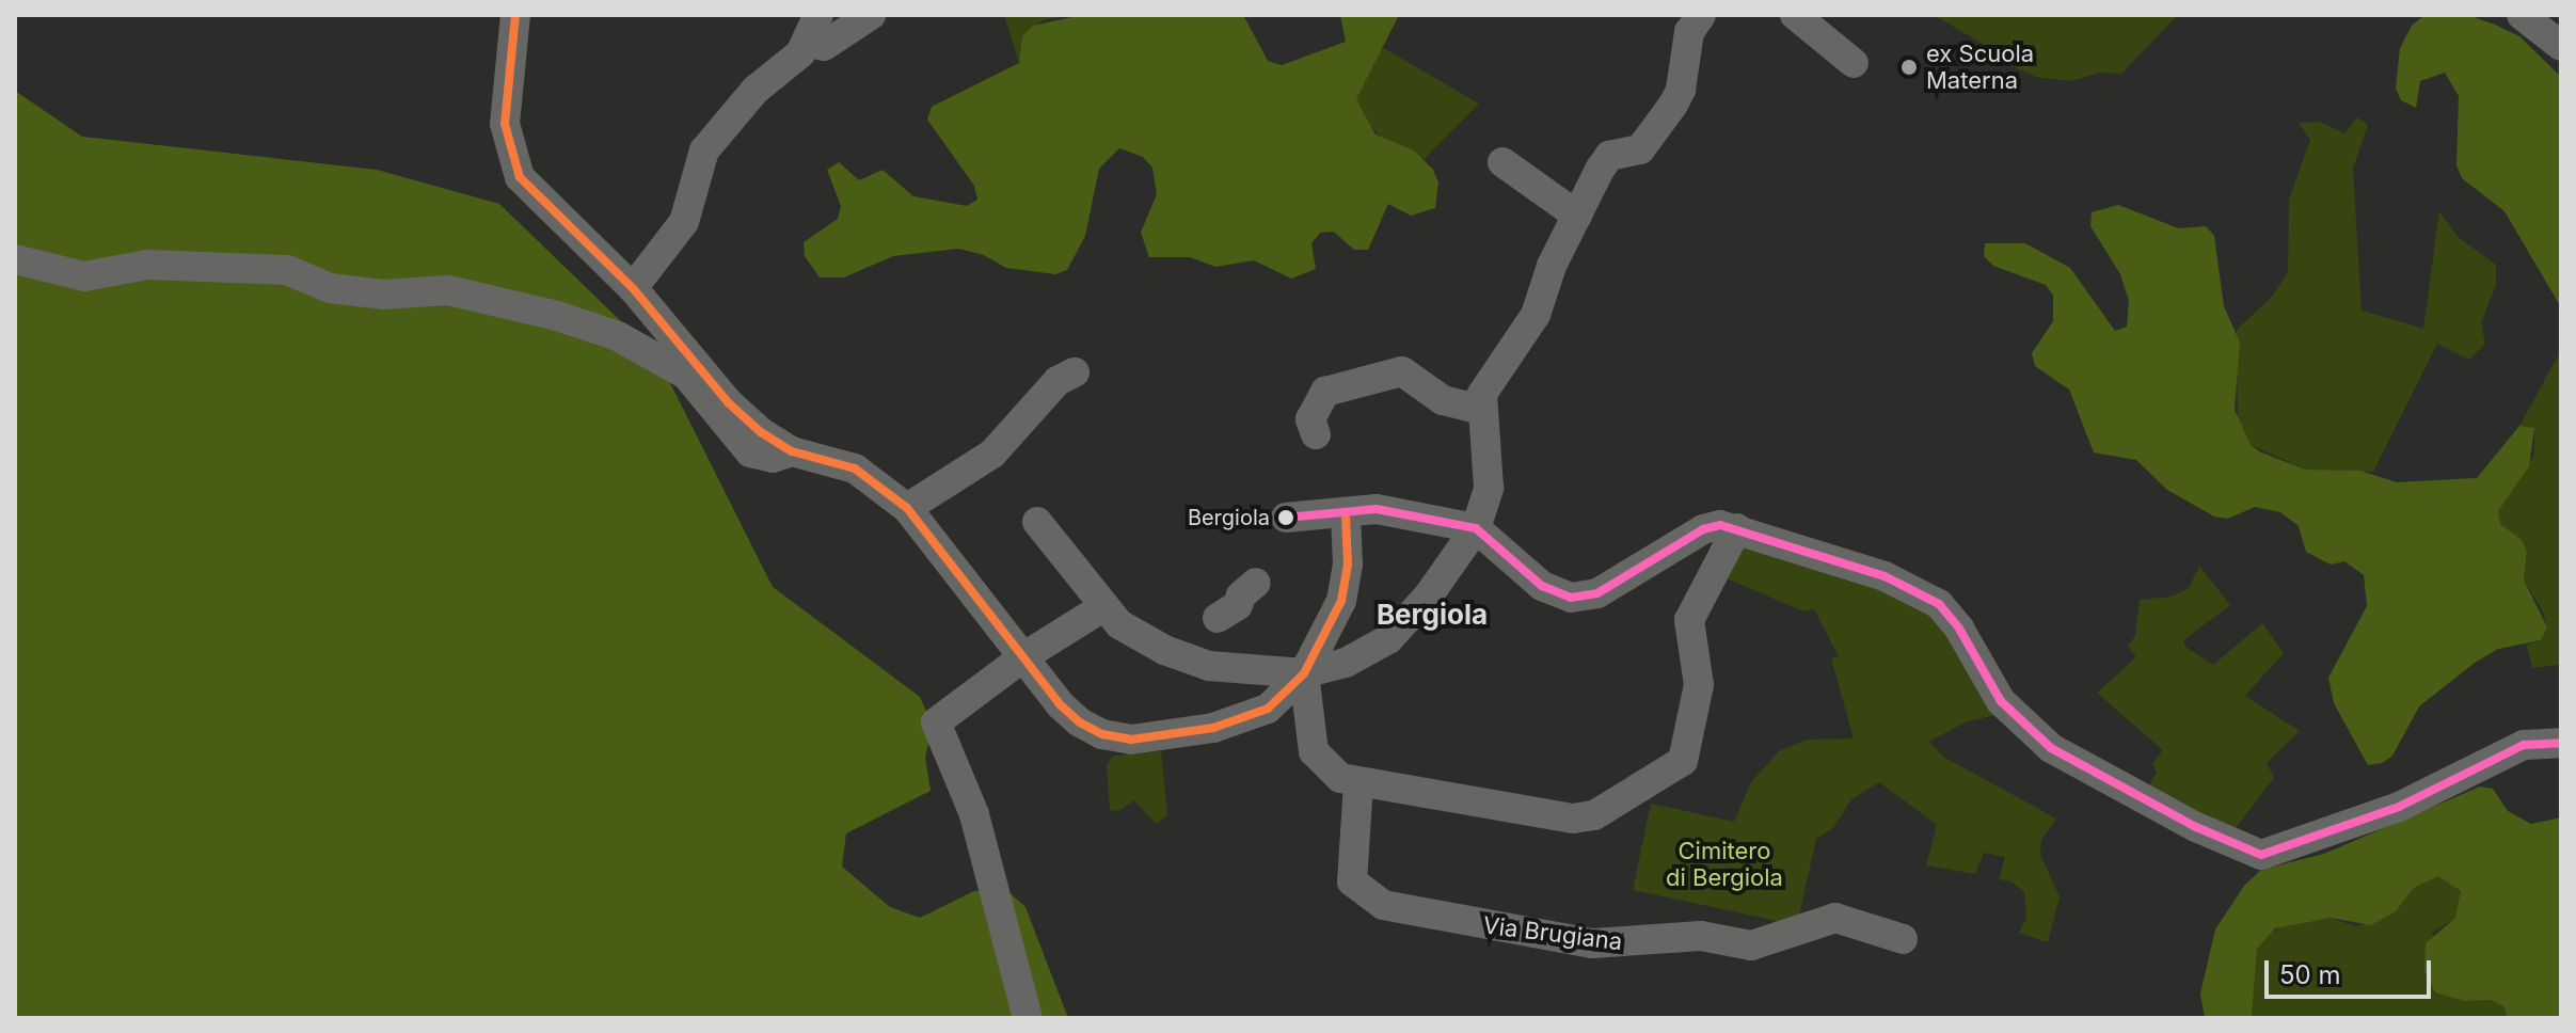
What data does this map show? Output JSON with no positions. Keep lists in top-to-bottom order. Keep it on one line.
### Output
{"streets":{"street":["Via Brugiana"]},"districts":["Bergiola"],"parks":["Cimitero di Bergiola"],"places":["ex Scuola Materna","Bergiola"],"scale_bar":"50 m"}
